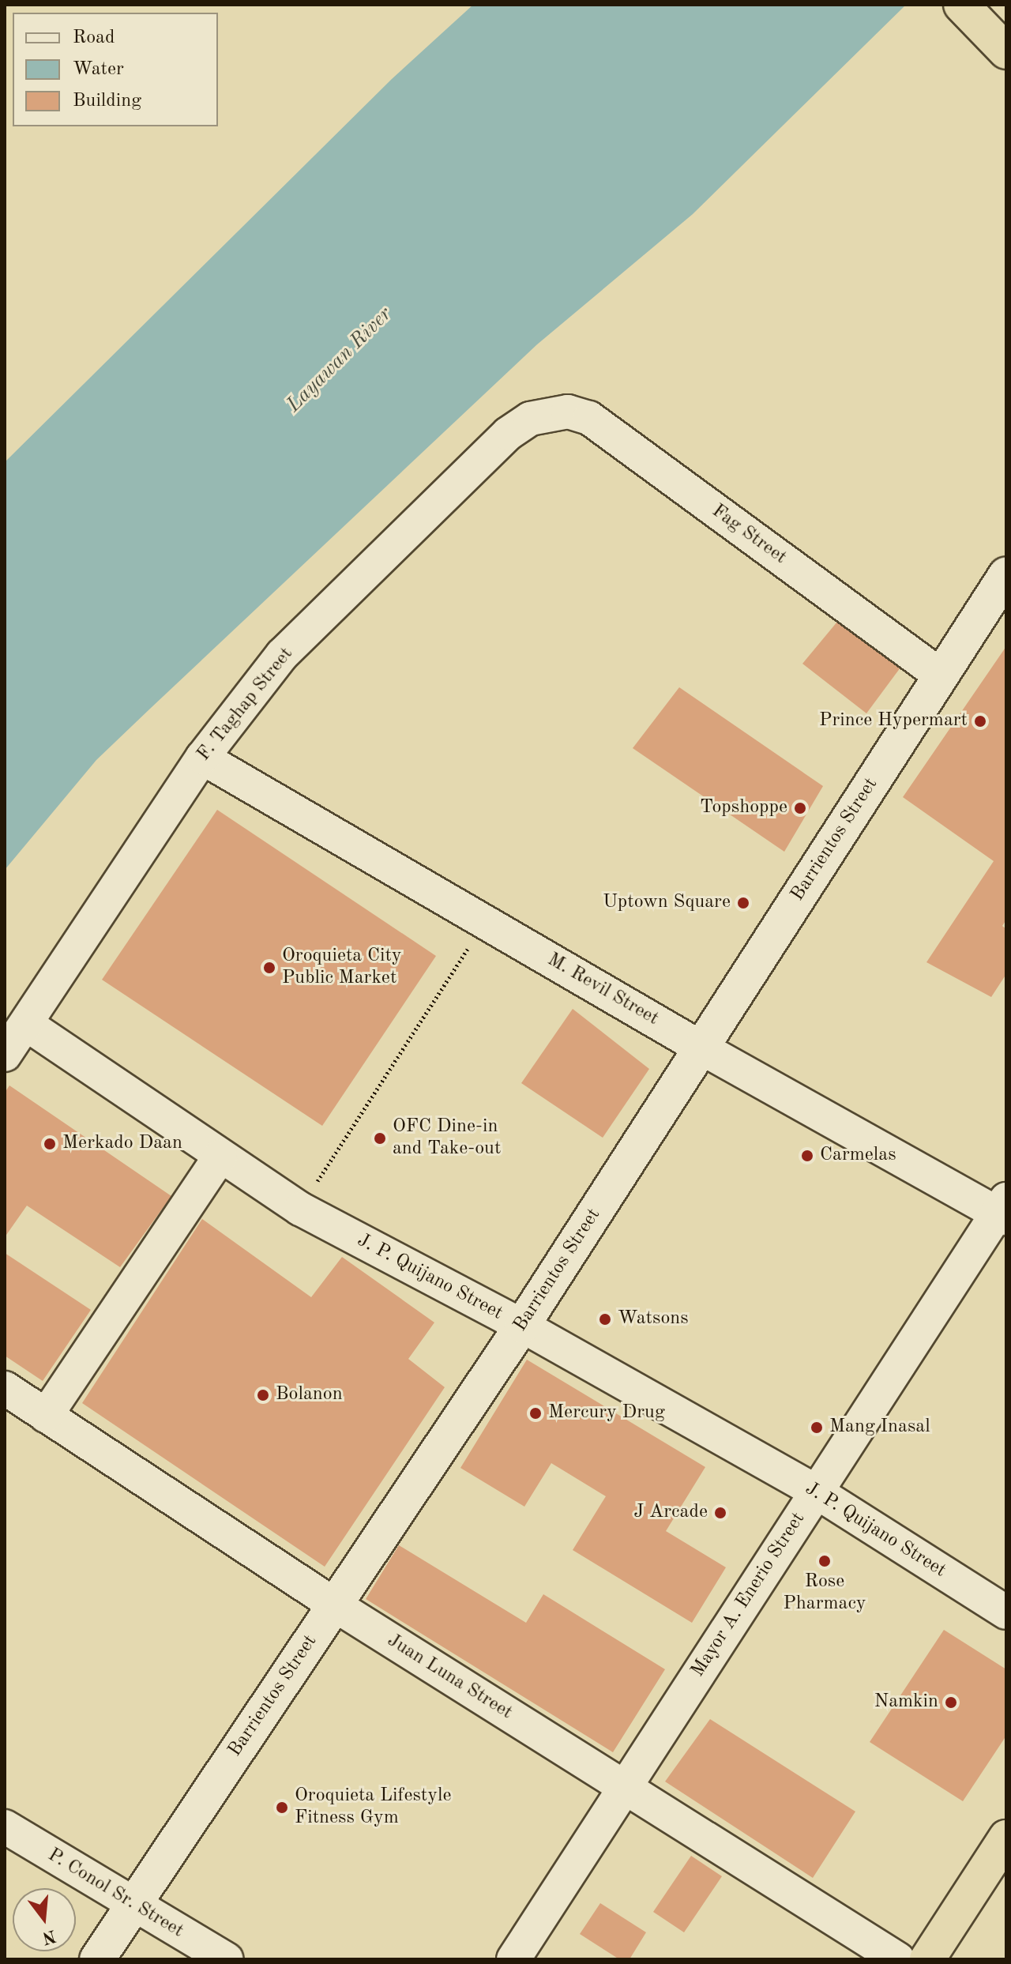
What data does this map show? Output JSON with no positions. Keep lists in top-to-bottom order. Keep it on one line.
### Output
{"streets":{"street":["Fag Street","F. Taghap Street","Barrientos Street","M. Revil Street","J. P. Quijano Street","Mayor A. Enerio Street","Juan Luna Street","P. Conol Sr. Street"]},"crossings":[["Fag Street","F. Taghap Street"],["Fag Street","Barrientos Street"],["F. Taghap Street","M. Revil Street"],["F. Taghap Street","J. P. Quijano Street"],["Barrientos Street","M. Revil Street"],["Barrientos Street","J. P. Quijano Street"],["Barrientos Street","Juan Luna Street"],["Barrientos Street","P. Conol Sr. Street"],["M. Revil Street","Mayor A. Enerio Street"],["J. P. Quijano Street","Mayor A. Enerio Street"],["Mayor A. Enerio Street","Juan Luna Street"]],"water":["Layawan River"],"places":["Prince Hypermart","Topshoppe","Uptown Square","Oroquieta City Public Market","OFC Dine-in and Take-out","Merkado Daan","Carmelas","Watsons","Bolanon","Mercury Drug","Mang Inasal","J Arcade","Rose Pharmacy","Namkin","Oroquieta Lifestyle Fitness Gym"],"legend":["Road","Water","Building"],"north":"bottom"}
